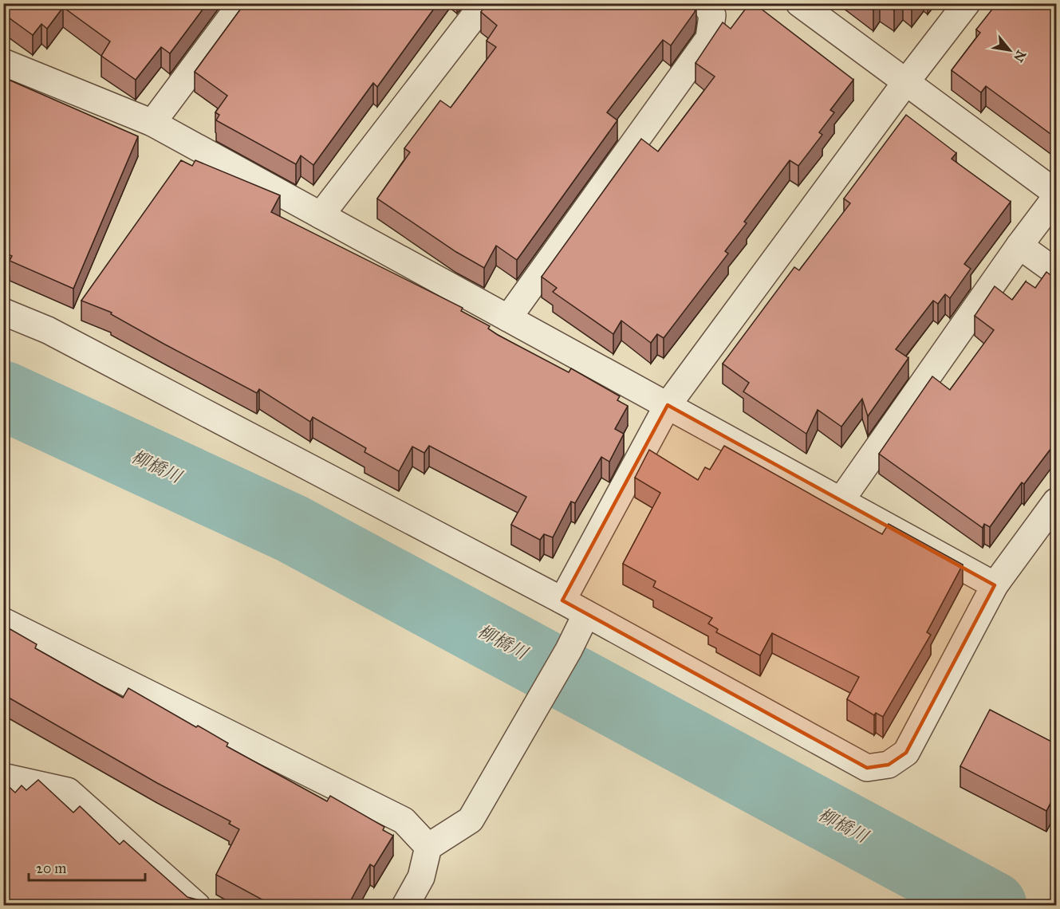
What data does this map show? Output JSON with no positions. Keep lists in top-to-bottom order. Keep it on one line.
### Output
{"water":["柳橋川"],"scale_bar":"20 m","north":"bottom right"}
